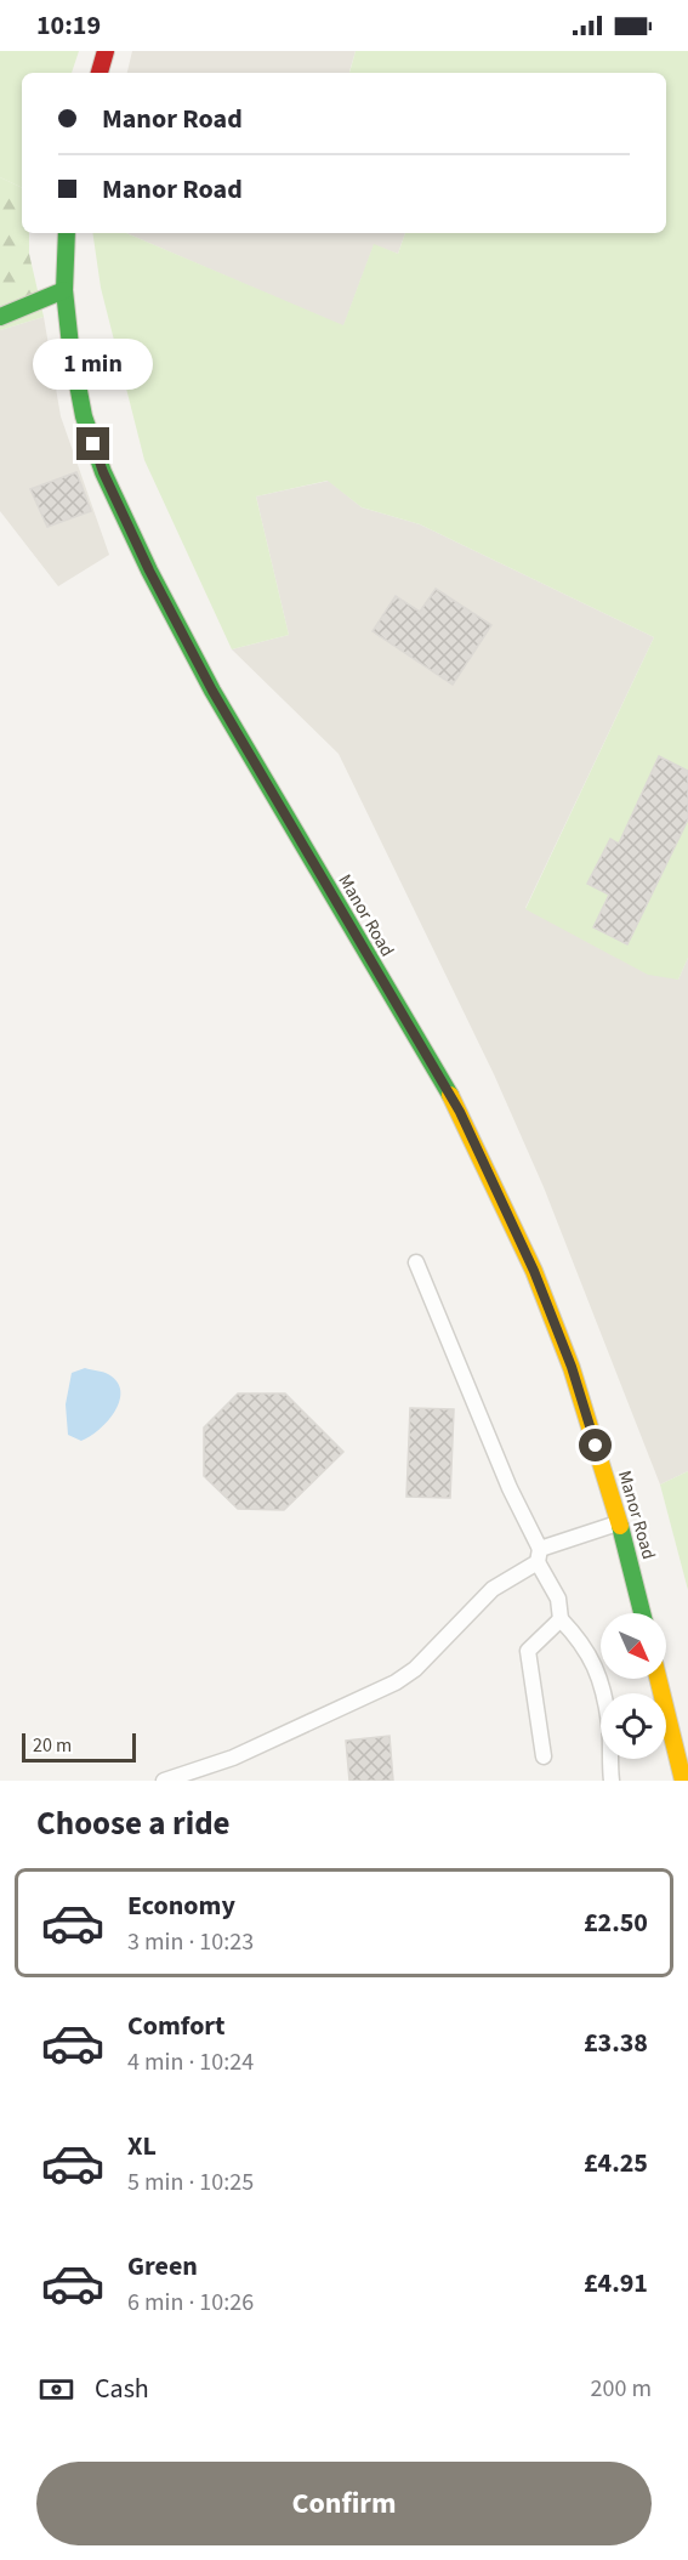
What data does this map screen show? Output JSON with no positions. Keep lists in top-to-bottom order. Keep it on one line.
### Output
{"streets":{"street":["Manor Road"]},"scale_bar":"20 m","north":"bottom right","page":{"status":"10:19","banner":["Manor Road","Manor Road"],"bubble":"1 min","scale":"20 m","heading":"Choose a ride","list":[{"name":"Economy","note":"3 min · 10:23","value":"£2.50"},{"name":"Comfort","note":"4 min · 10:24","value":"£3.38"},{"name":"XL","note":"5 min · 10:25","value":"£4.25"},{"name":"Green","note":"6 min · 10:26","value":"£4.91"}],"pay":["Cash","200 m"],"buttons":"Confirm"}}
